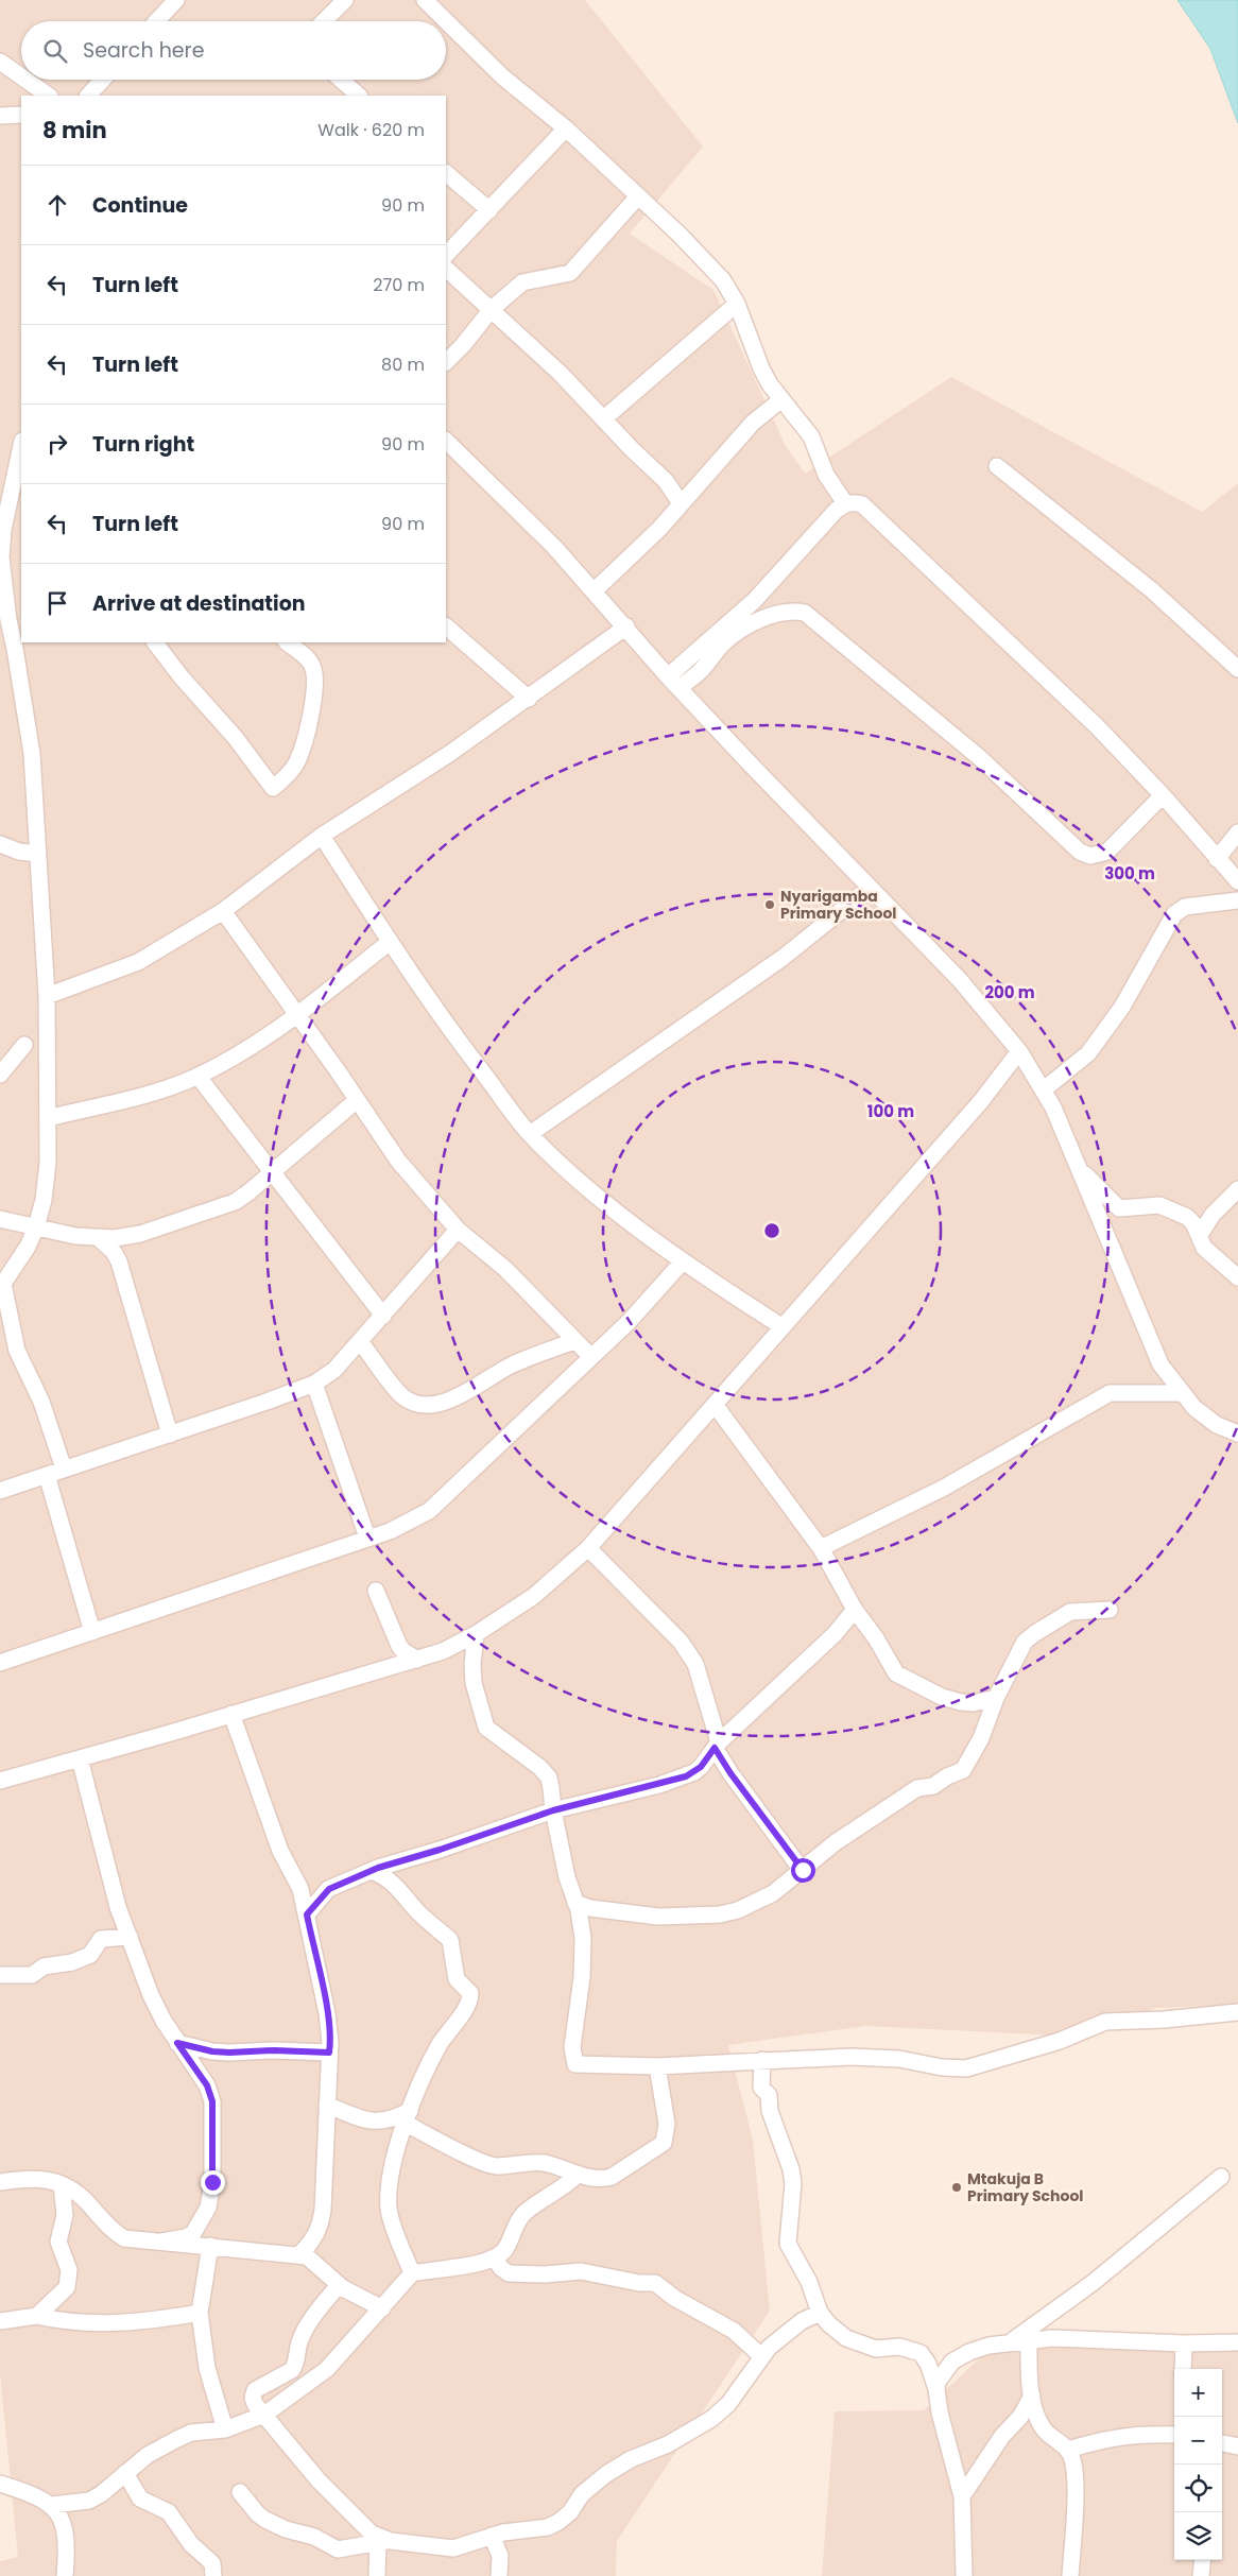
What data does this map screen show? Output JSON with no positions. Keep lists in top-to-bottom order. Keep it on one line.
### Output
{"places":["Nyarigamba Primary School","Mtakuja B Primary School"],"page":{"search":"Search here","heading":["8 min","Walk · 620 m"],"list":[["Continue","90 m"],["Turn left","270 m"],["Turn left","80 m"],["Turn right","90 m"],["Turn left","90 m"],"Arrive at destination"],"map_buttons":["+","−"]},"rings":["300 m","200 m","100 m"]}
